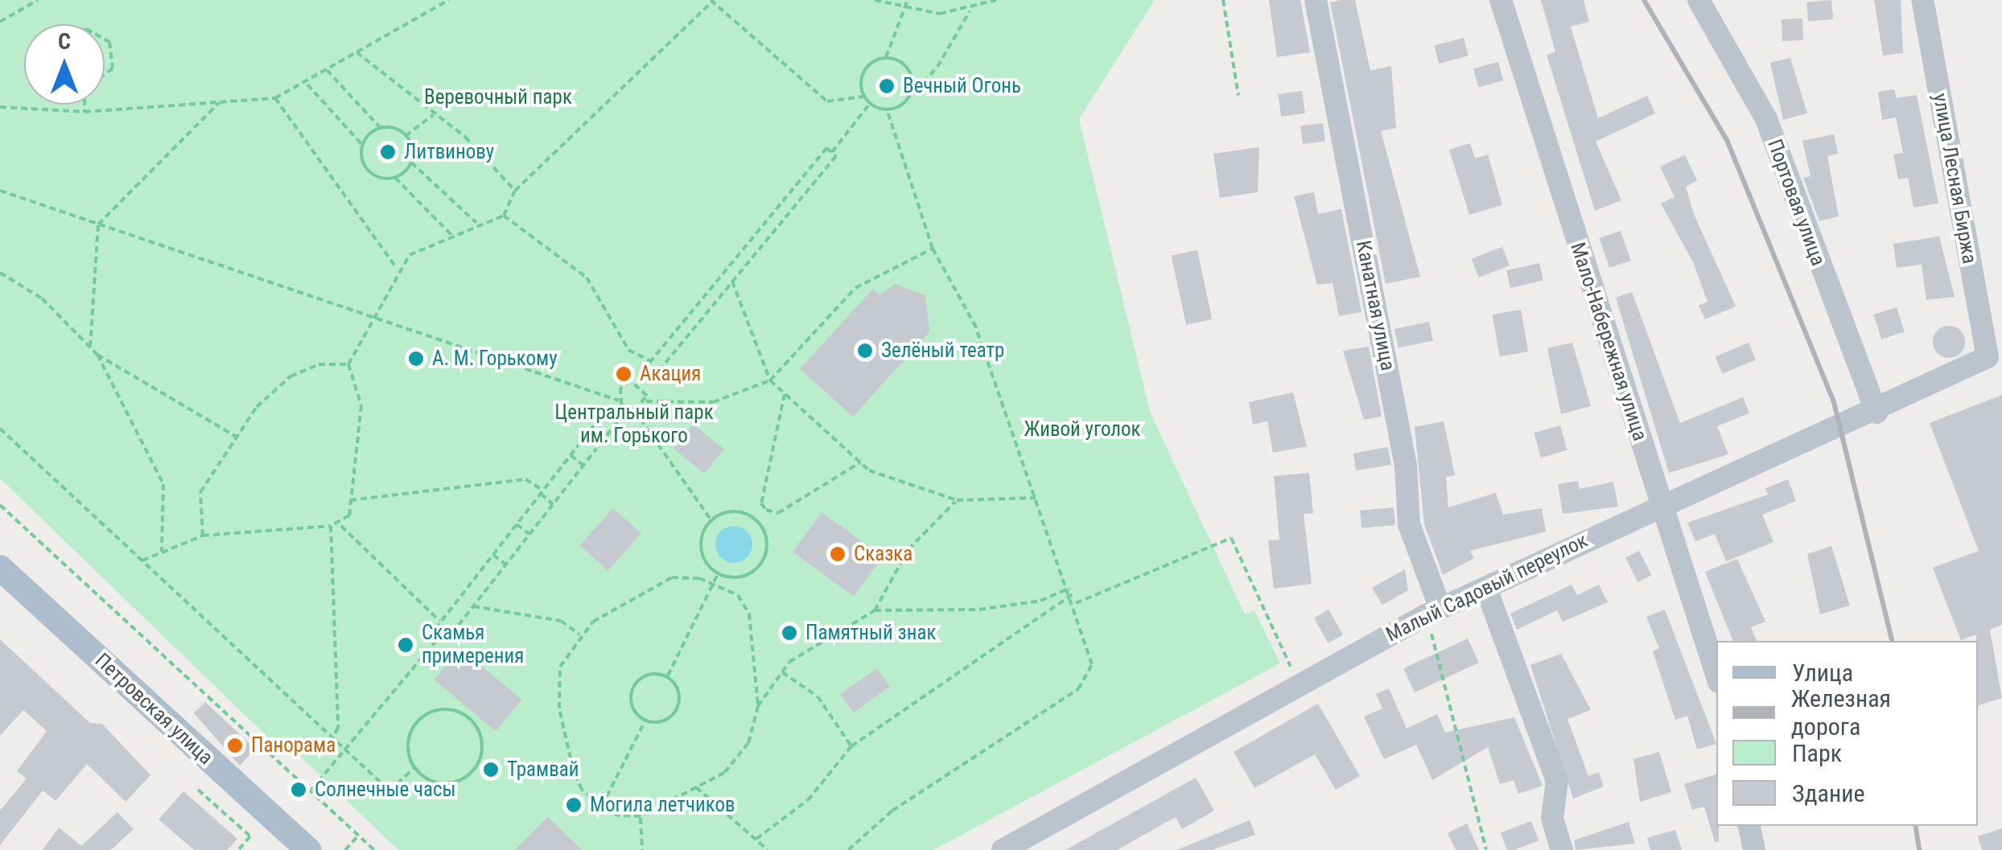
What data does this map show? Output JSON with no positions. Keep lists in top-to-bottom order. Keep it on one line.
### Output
{"streets":{"main road":["Петровская улица"],"street":["улица Лесная Биржа","Портовая улица","Канатная улица","Мало-Набережная улица","Малый Садовый переулок"]},"crossings":[["улица Лесная Биржа","Малый Садовый переулок"],["Портовая улица","Малый Садовый переулок"],["Канатная улица","Малый Садовый переулок"],["Мало-Набережная улица","Малый Садовый переулок"]],"parks":["Веревочный парк","Центральный парк им. Горького","Живой уголок"],"places":["Вечный Огонь","Литвинову","Зелёный театр","А. М. Горькому","Акация","Сказка","Памятный знак","Скамья примерения","Панорама","Трамвай","Солнечные часы","Могила летчиков"],"legend":["Улица","Железная дорога","Парк","Здание"],"north":"top"}
